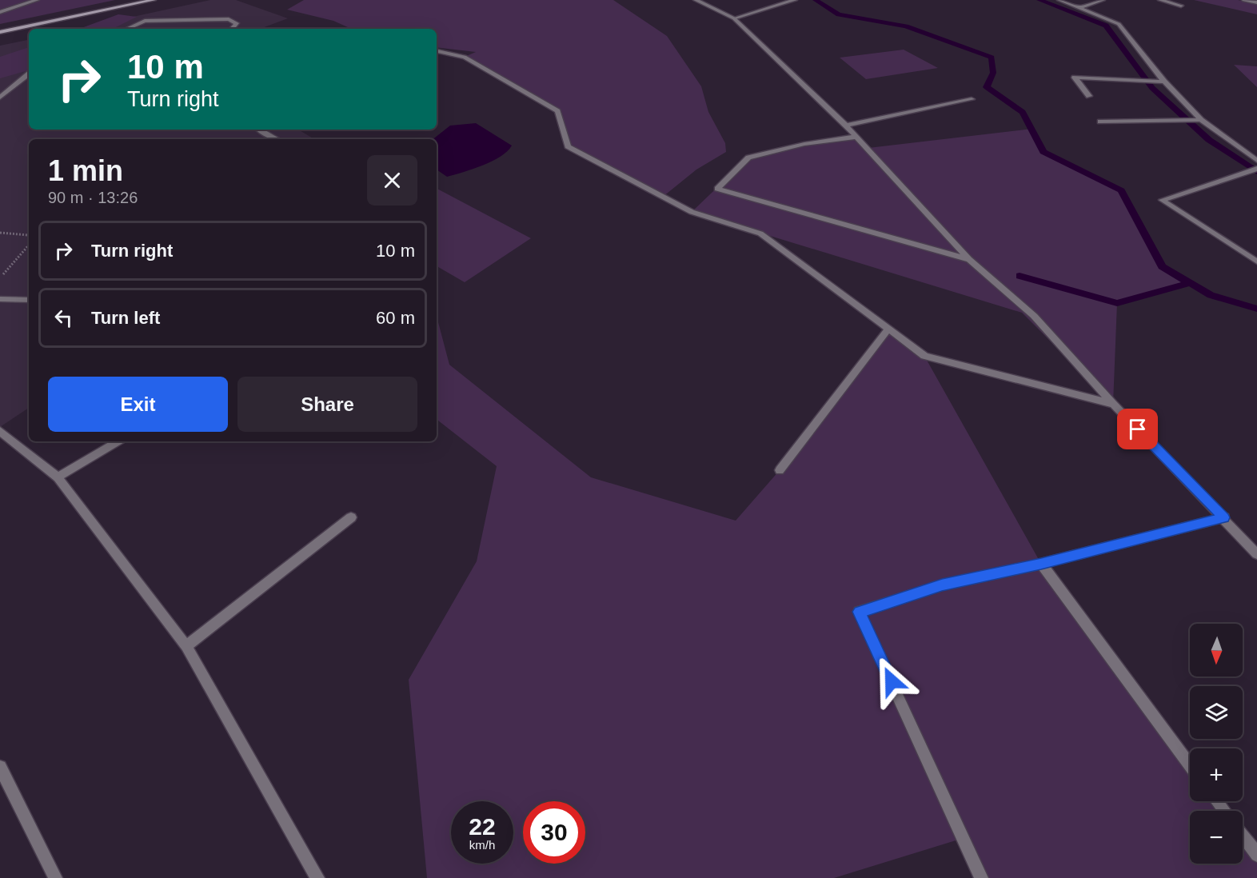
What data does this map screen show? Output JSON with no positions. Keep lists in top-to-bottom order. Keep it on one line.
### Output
{"north":"bottom","page":{"turn":["10 m","Turn right"],"heading":["1 min","90 m · 13:26"],"list":[{"name":"Turn right","value":"10 m"},{"name":"Turn left","value":"60 m"}],"buttons":["Exit","Share"],"map_buttons":["+","−"],"speed":"22 km/h","limit":"30"}}
